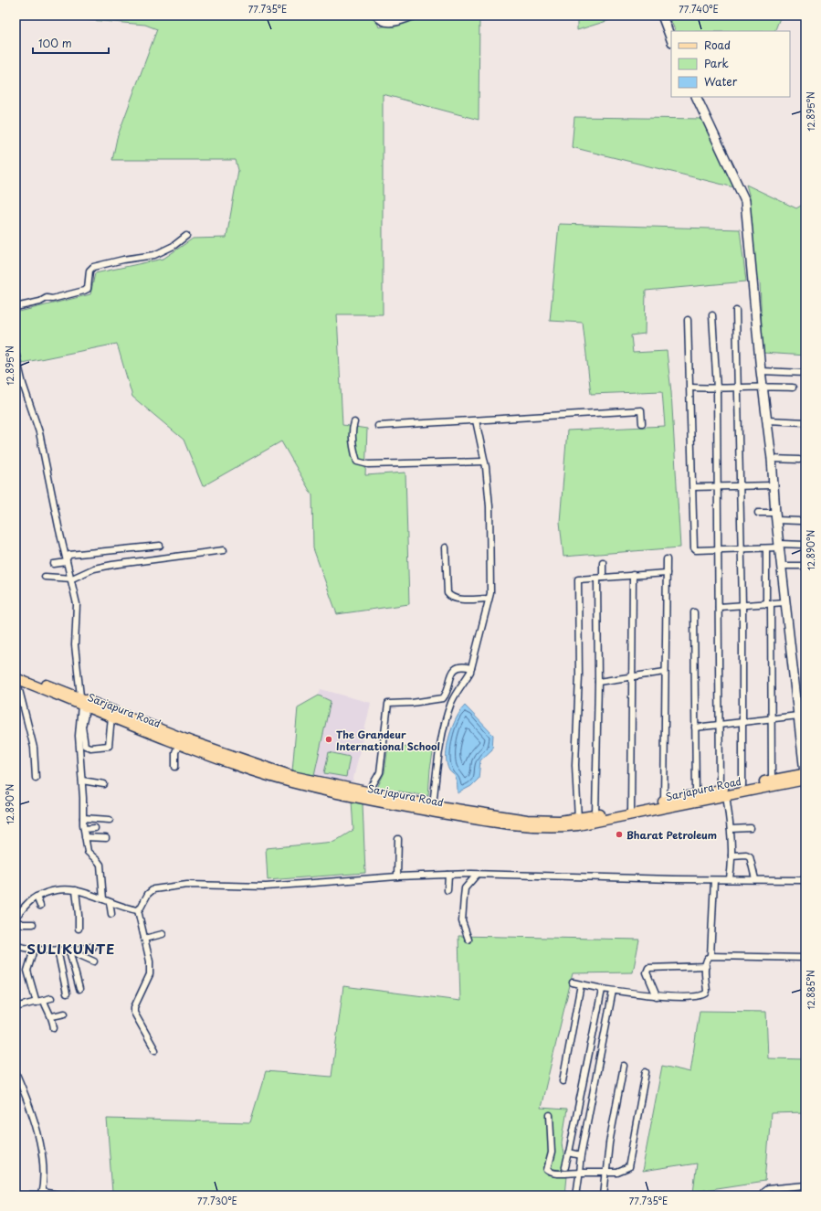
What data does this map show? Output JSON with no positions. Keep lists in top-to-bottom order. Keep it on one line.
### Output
{"streets":{"main road":["Sarjapura Road"]},"districts":["SULIKUNTE"],"places":["The Grandeur International School","Bharat Petroleum"],"legend":["Road","Park","Water"],"scale_bar":"100 m","coordinates":["77.735°E","77.740°E","12.895°N","12.890°N","12.885°N","77.730°E"]}
